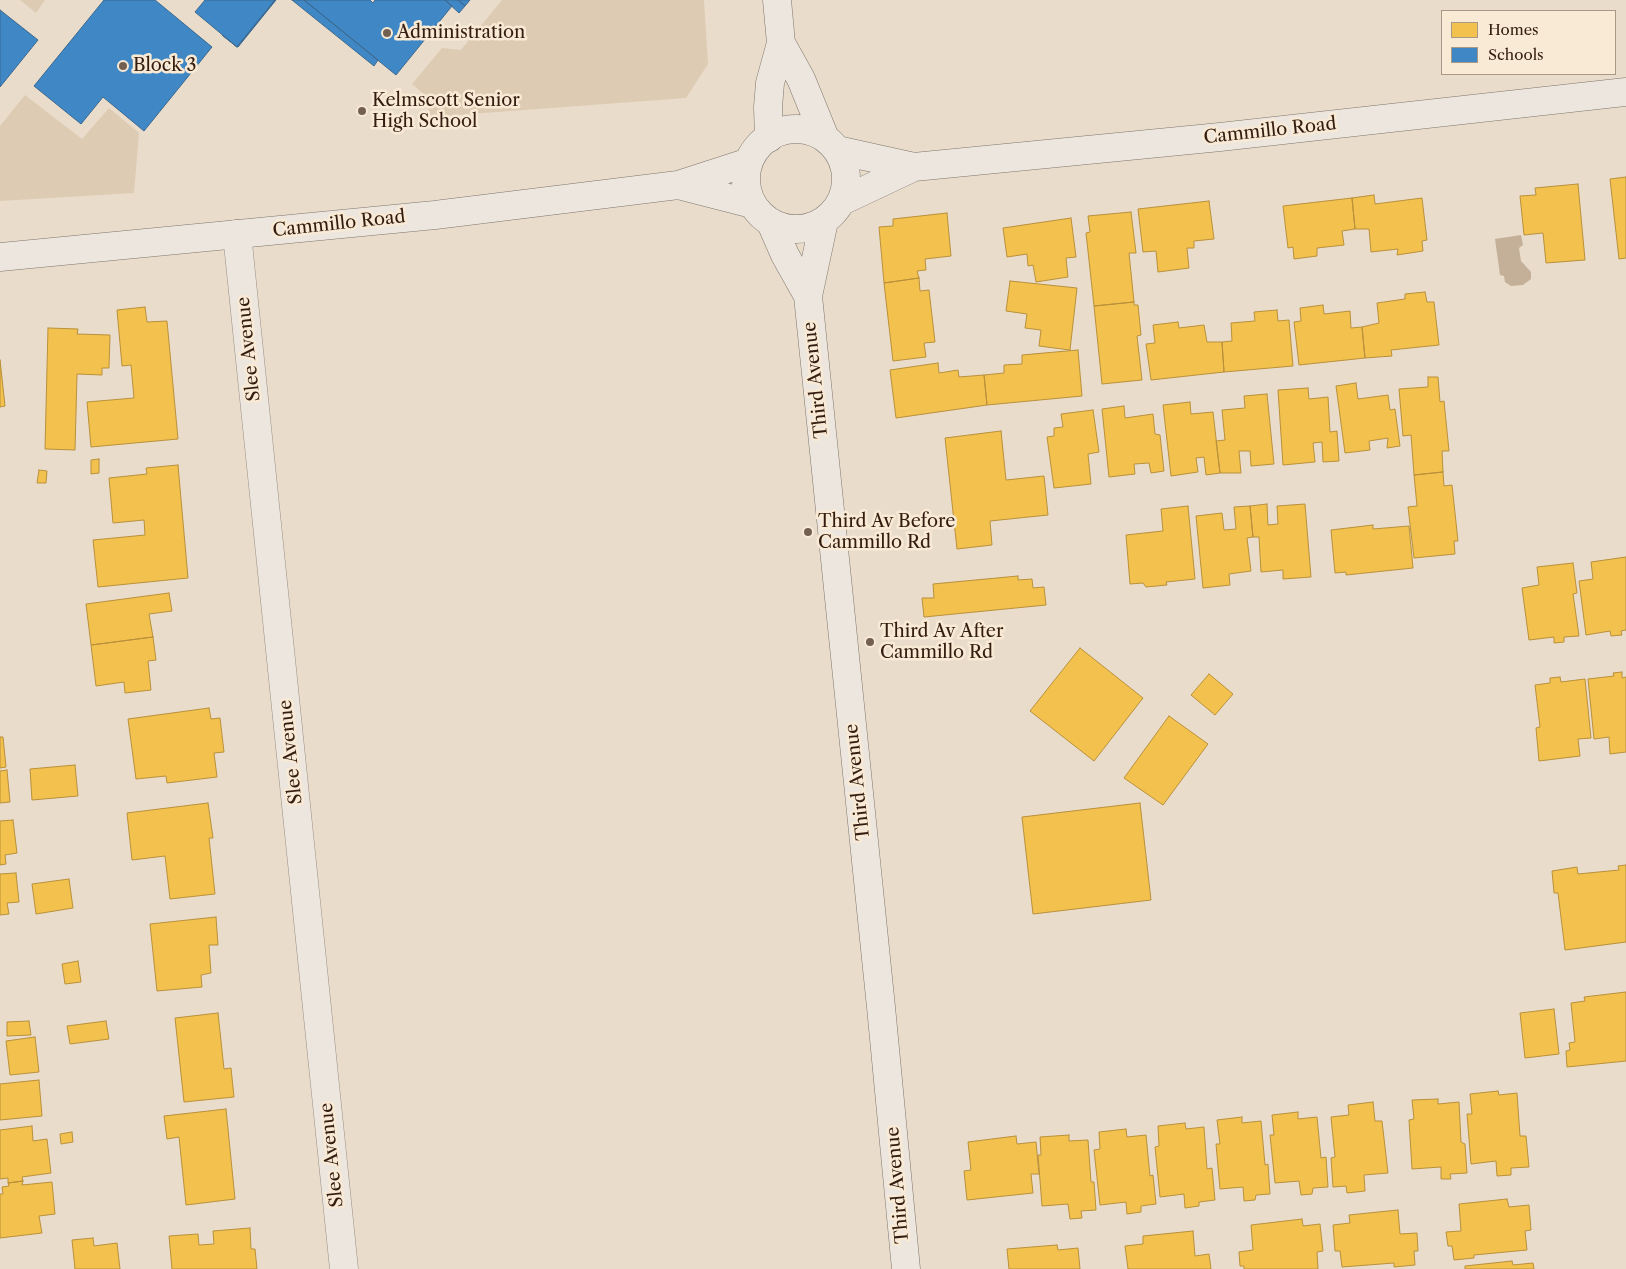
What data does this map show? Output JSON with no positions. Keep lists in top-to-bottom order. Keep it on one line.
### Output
{"streets":{"main road":["Cammillo Road","Slee Avenue","Third Avenue"]},"crossings":[["Cammillo Road","Slee Avenue"],["Cammillo Road","Third Avenue"]],"places":["Administration","Block 3","Kelmscott Senior High School","Third Av Before Cammillo Rd","Third Av After Cammillo Rd"],"legend":["Homes","Schools"]}
